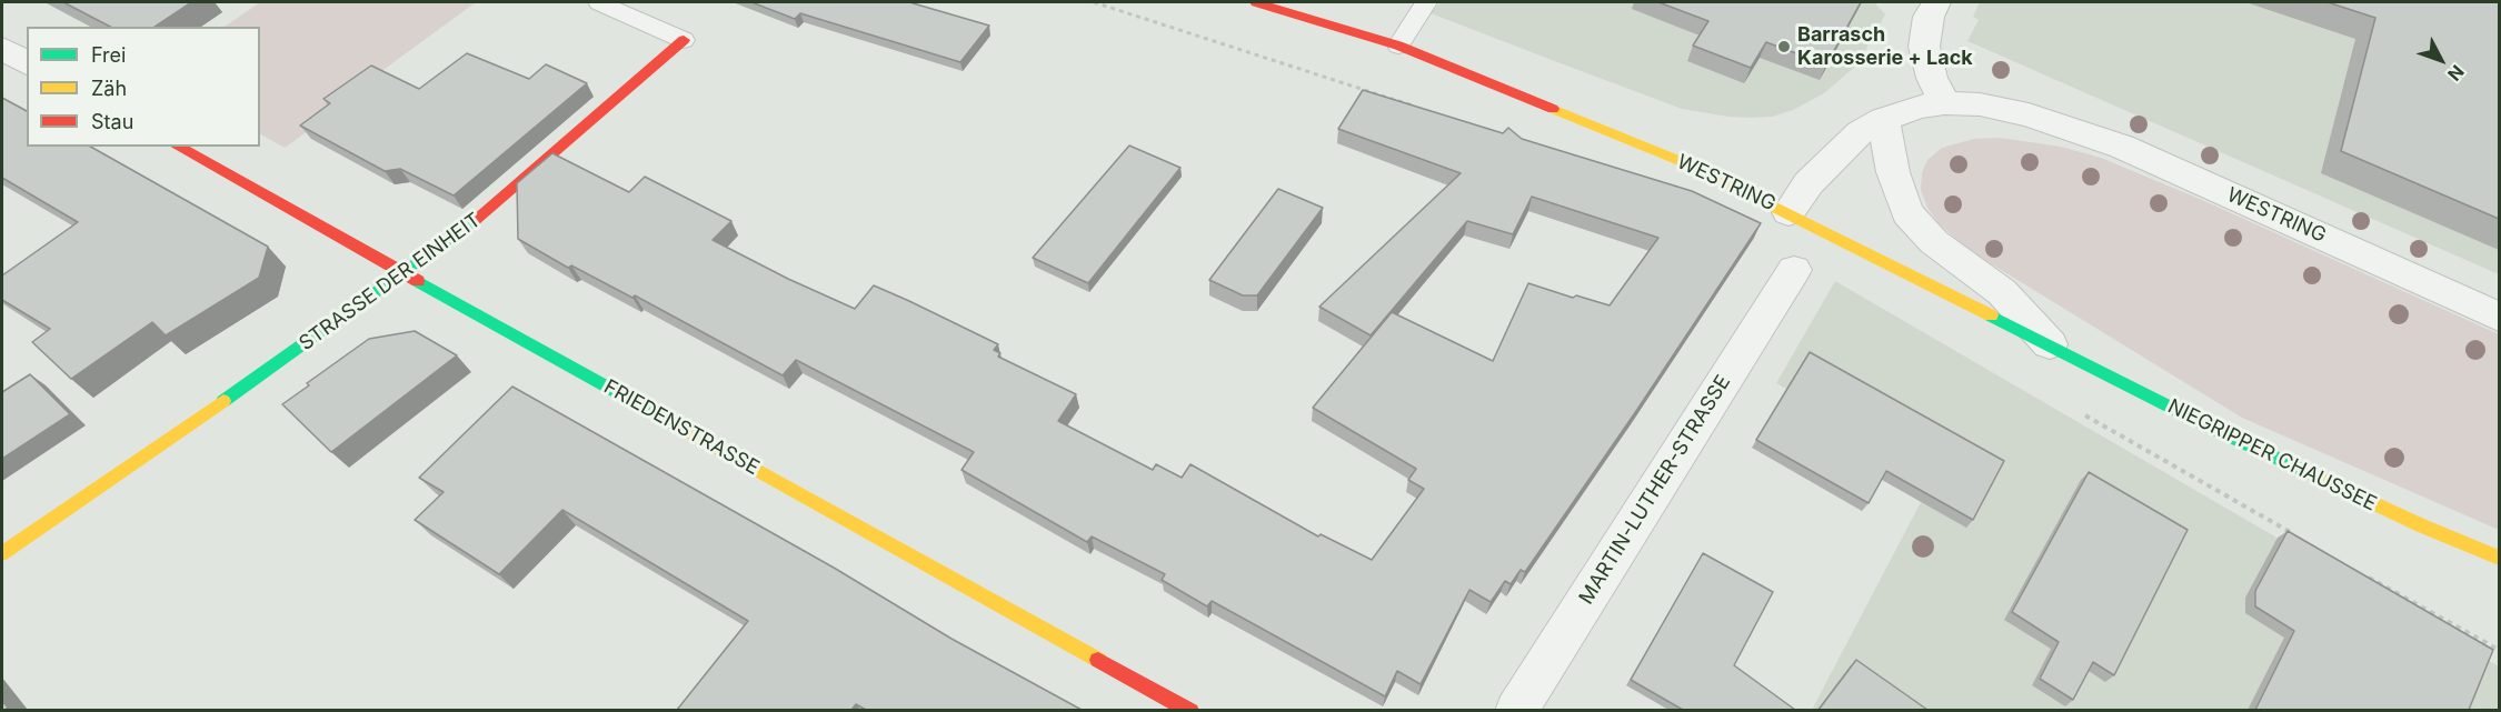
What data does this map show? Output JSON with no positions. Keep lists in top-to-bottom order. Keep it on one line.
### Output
{"streets":{"street":["WESTRING","STRASSE DER EINHEIT","FRIEDENSTRASSE","NIEGRIPPER CHAUSSEE","MARTIN-LUTHER-STRASSE"]},"crossings":[["WESTRING","NIEGRIPPER CHAUSSEE"],["STRASSE DER EINHEIT","FRIEDENSTRASSE"]],"places":["Barrasch Karosserie + Lack"],"legend":["Frei","Zäh","Stau"],"north":"bottom right"}
